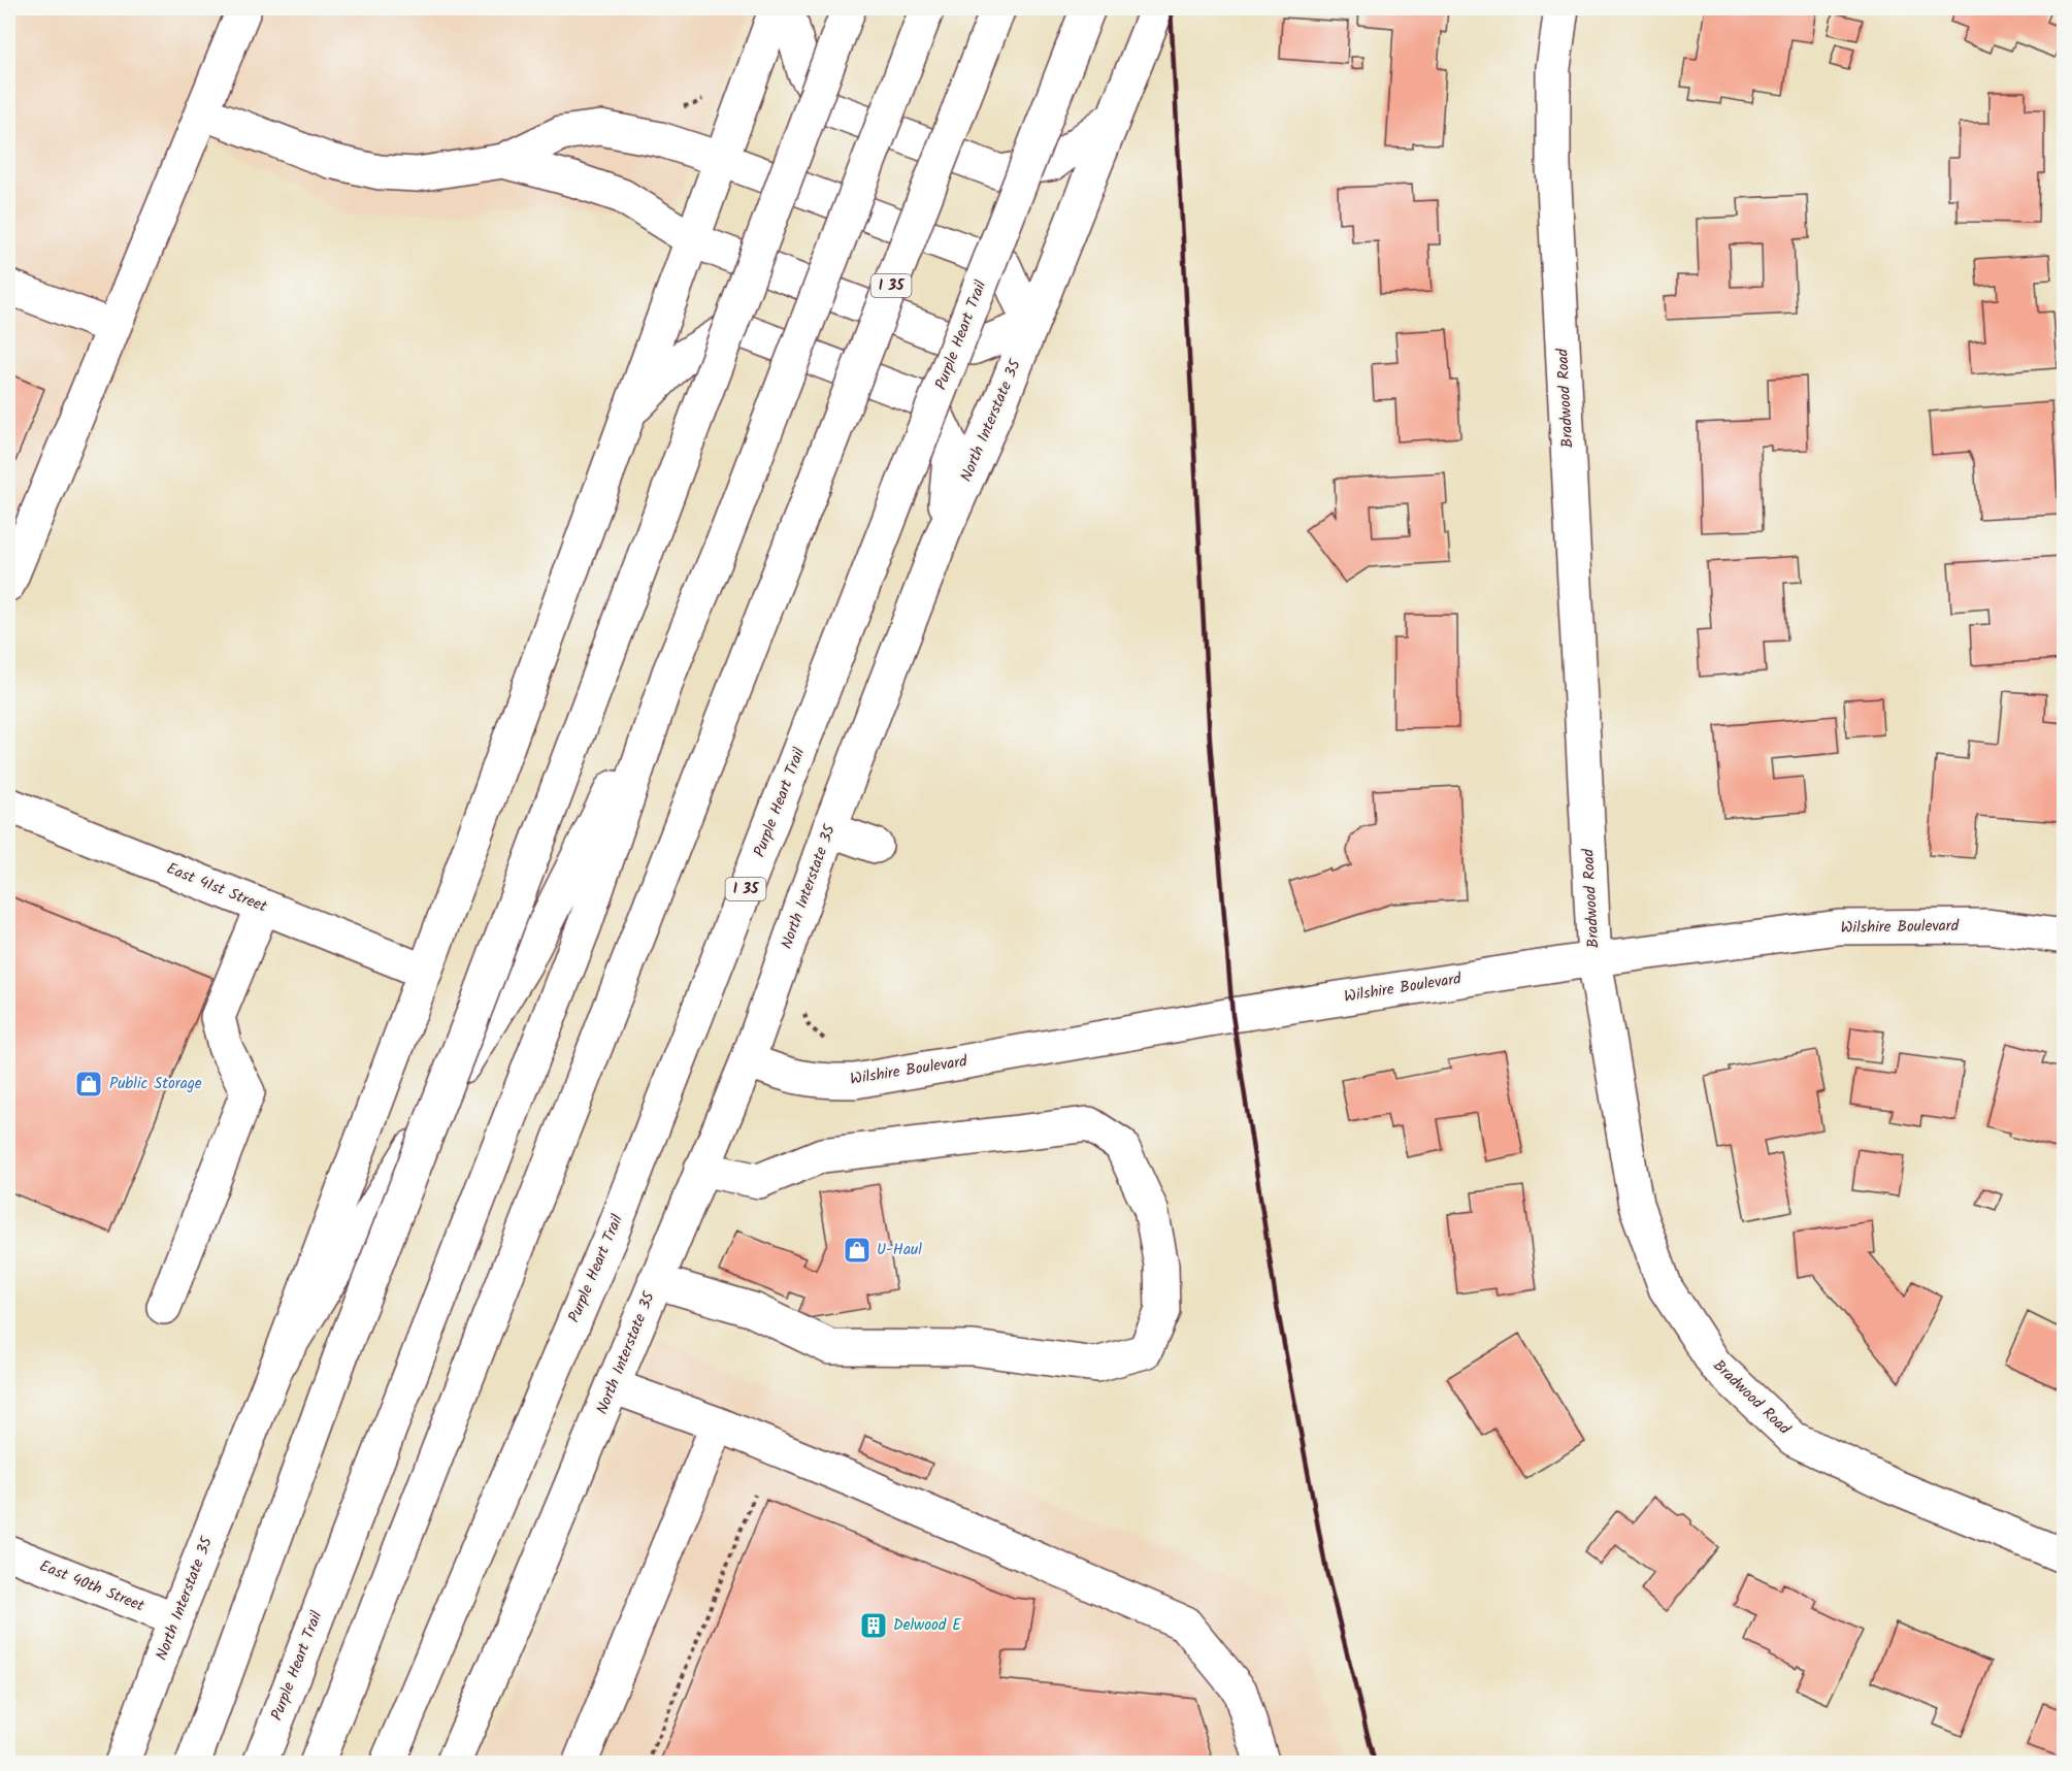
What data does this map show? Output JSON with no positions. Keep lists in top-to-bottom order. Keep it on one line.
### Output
{"streets":{"main road":["I 35","Purple Heart Trail","Bradwood Road","North Interstate 35","East 41st Street","Wilshire Boulevard","East 40th Street"]},"crossings":[["Bradwood Road","Wilshire Boulevard"],["North Interstate 35","East 41st Street"],["North Interstate 35","Wilshire Boulevard"],["North Interstate 35","East 40th Street"]],"places":{"shop":["Public Storage","U-Haul"],"building":["Delwood E"]}}
